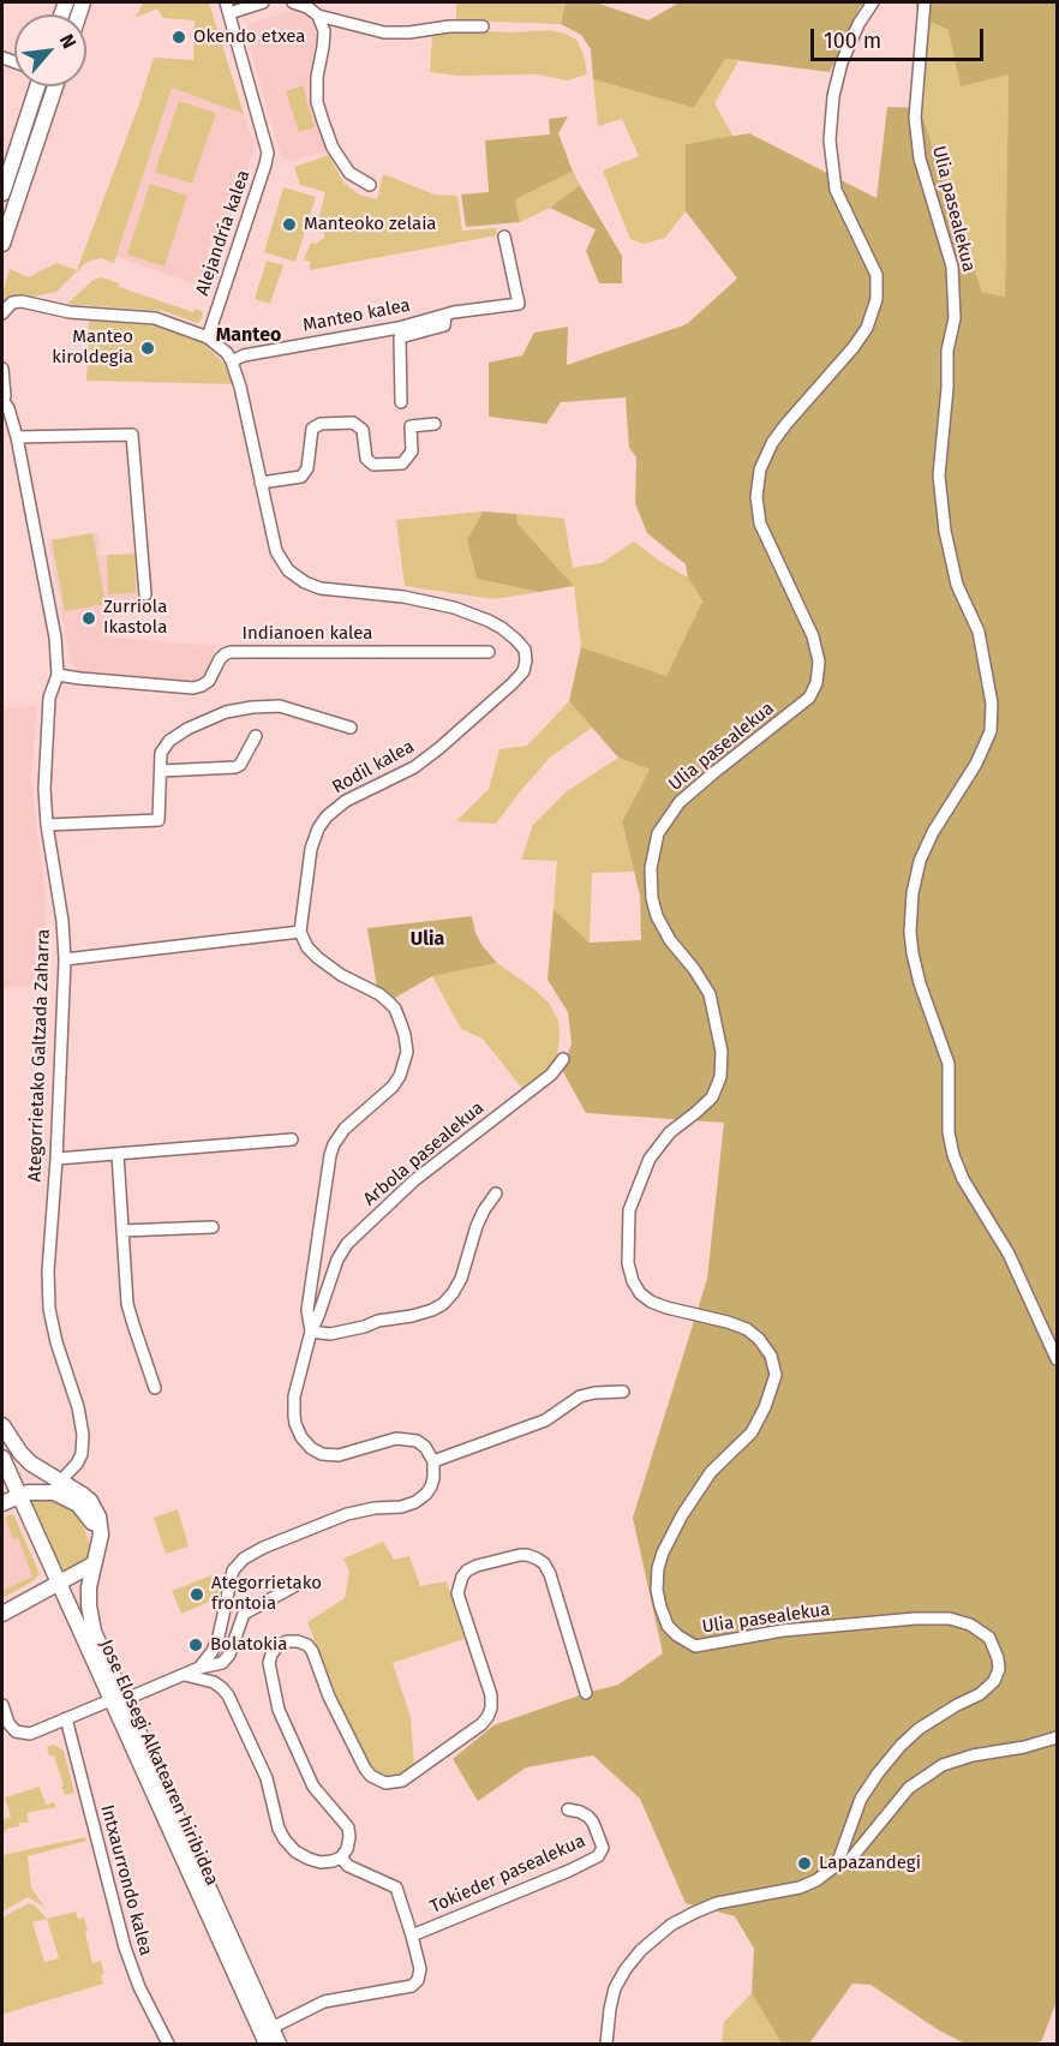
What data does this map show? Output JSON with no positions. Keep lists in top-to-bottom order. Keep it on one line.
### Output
{"streets":{"main road":["Jose Elosegi Alkatearen hiribidea"],"street":["Ulia pasealekua","Alejandría kalea","Manteo kalea","Indianoen kalea","Rodil kalea","Ategorrietako Galtzada Zaharra","Arbola pasealekua","Tokieder pasealekua","Intxaurrondo kalea"]},"crossings":[["Manteo kalea","Rodil kalea"],["Indianoen kalea","Ategorrietako Galtzada Zaharra"]],"districts":["Manteo","Ulia"],"places":["Okendo etxea","Manteoko zelaia","Manteo kiroldegia","Zurriola Ikastola","Ategorrietako frontoia","Bolatokia","Lapazandegi"],"scale_bar":"100 m","north":"top right"}
